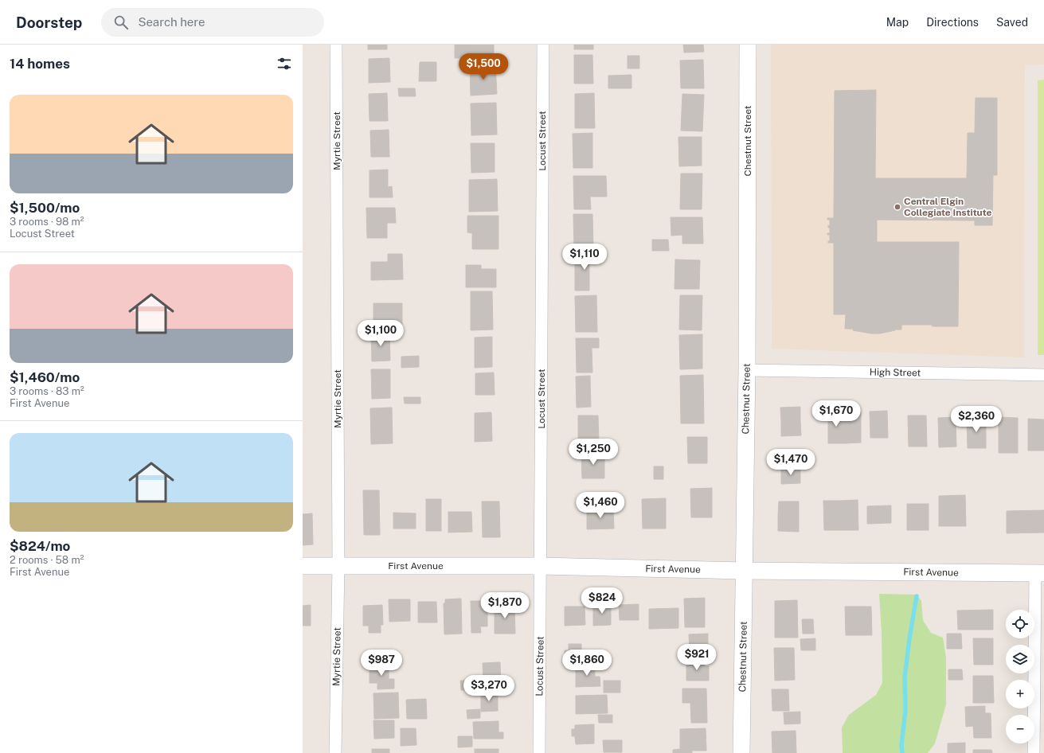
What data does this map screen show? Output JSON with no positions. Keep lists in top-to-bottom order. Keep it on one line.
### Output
{"streets":{"main road":["Chestnut Street","First Avenue"],"street":["Myrtie Street","Locust Street","High Street"]},"crossings":[["Myrtie Street","First Avenue"],["Locust Street","First Avenue"],["Chestnut Street","High Street"],["Chestnut Street","First Avenue"]],"places":["Central Elgin Collegiate Institute"],"page":{"header":"Doorstep","search":"Search here","nav":["Map","Directions","Saved"],"heading":"14 homes","price":["$1,500","$1,110","$1,100","$1,670","$2,360","$1,250","$1,470","$1,460","$824","$1,870","$921","$987","$1,860","$3,270"],"list":[{"name":"$1,500/mo","note":"3 rooms · 98 m² · Locust Street"},{"name":"$1,460/mo","note":"3 rooms · 83 m² · First Avenue"},{"name":"$824/mo","note":"2 rooms · 58 m² · First Avenue"}],"map_buttons":["+","−"]}}
